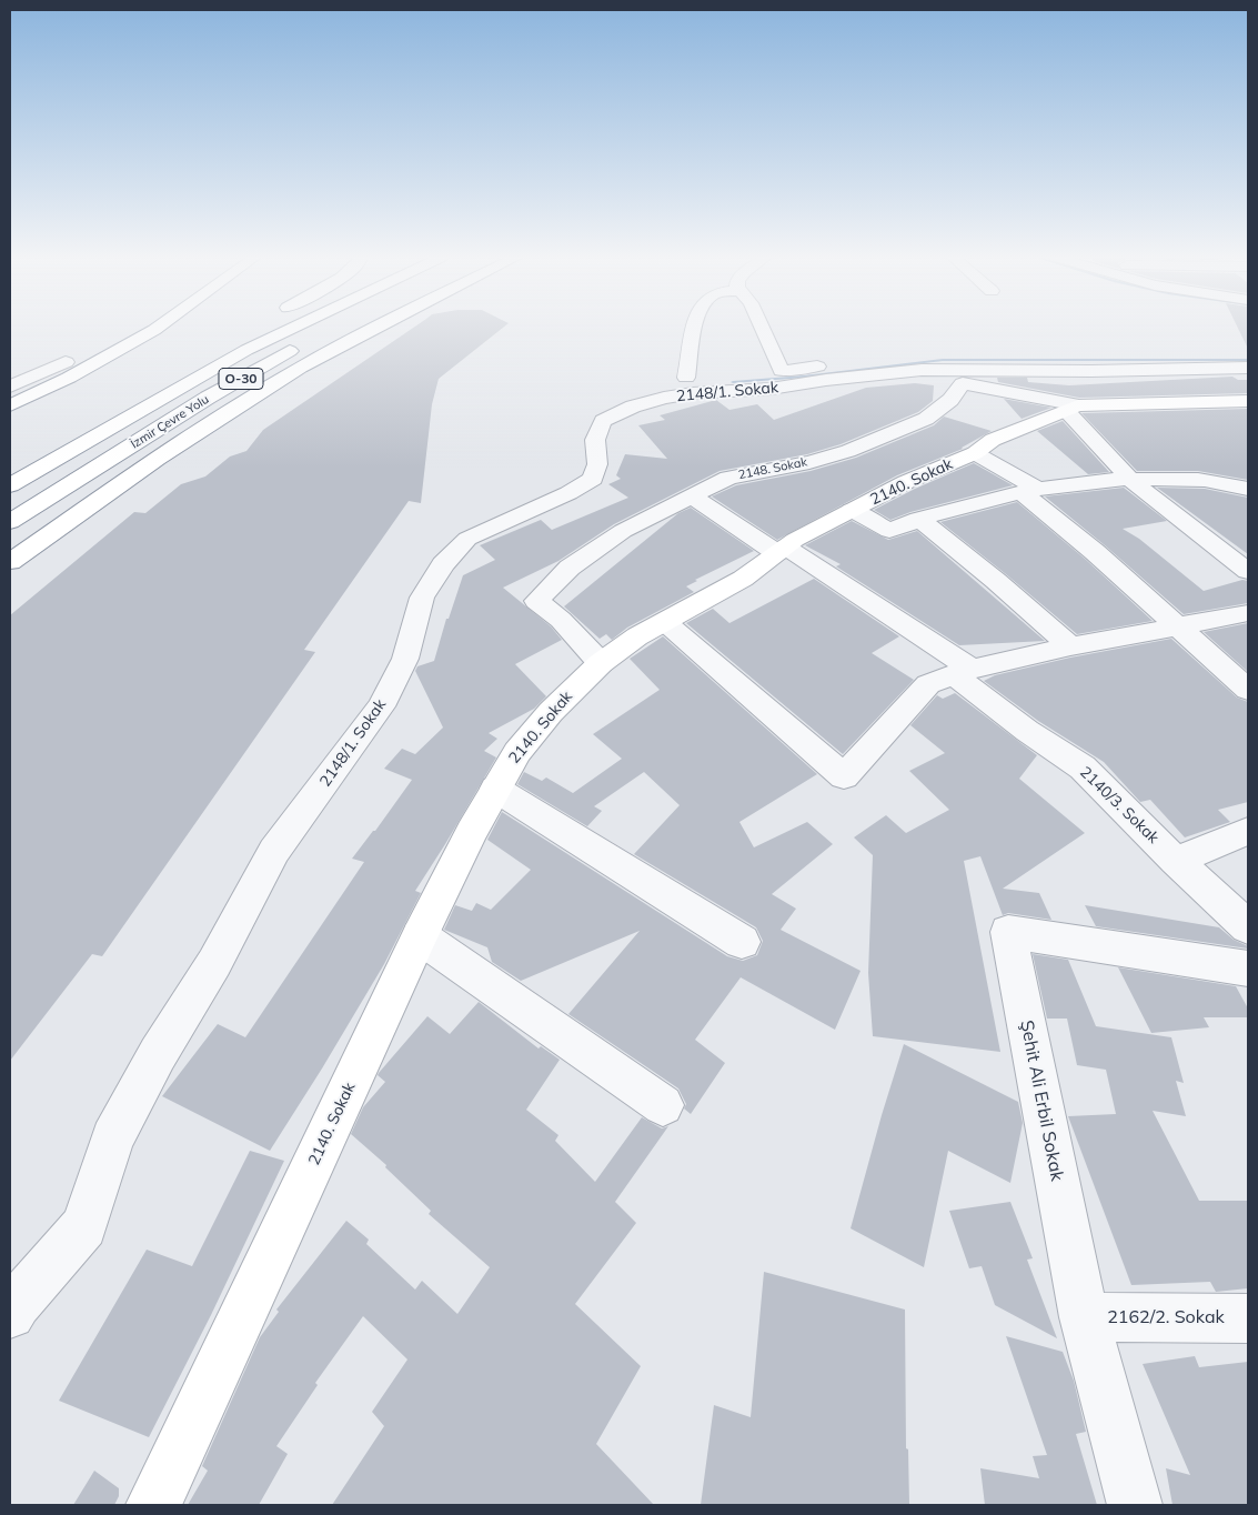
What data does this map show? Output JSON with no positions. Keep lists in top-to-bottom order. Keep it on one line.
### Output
{"streets":{"main road":["O-30","İzmir Çevre Yolu","2140. Sokak"],"street":["2148/1. Sokak","2148. Sokak","2140/3. Sokak","Şehit Ali Erbil Sokak","2162/2. Sokak"]},"crossings":[["2148/1. Sokak","2148. Sokak"],["2148. Sokak","2140. Sokak"],["2148. Sokak","2140/3. Sokak"],["2140. Sokak","2140/3. Sokak"],["Şehit Ali Erbil Sokak","2162/2. Sokak"]]}
